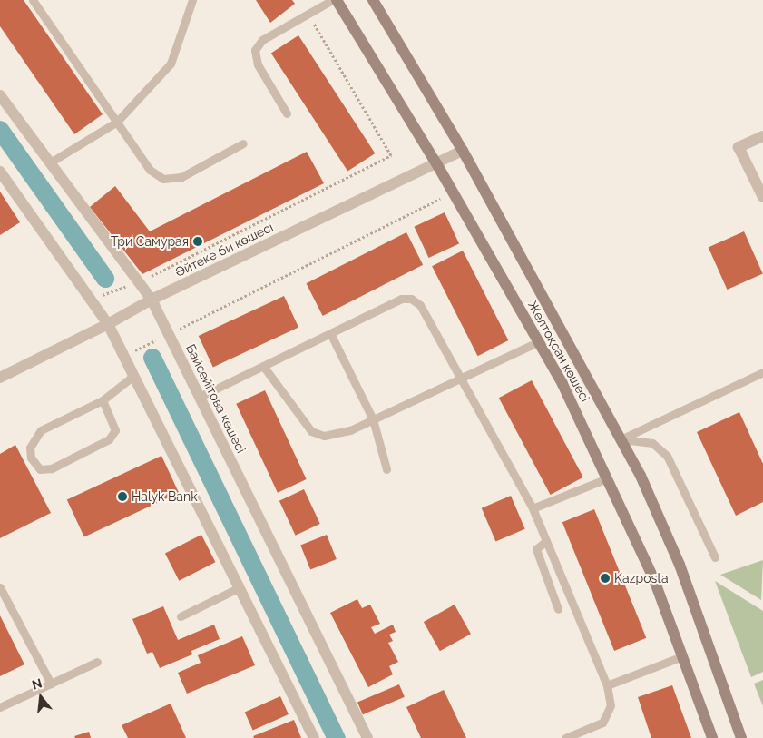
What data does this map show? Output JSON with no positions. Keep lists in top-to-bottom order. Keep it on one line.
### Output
{"streets":{"street":["Әйтеке би көшесі","Желтоқсан көшесі","Байсейітова көшесі"]},"crossings":[["Әйтеке би көшесі","Желтоқсан көшесі"],["Әйтеке би көшесі","Байсейітова көшесі"]],"places":["Три Самурая","Halyk Bank","Kazposta"],"north":"top"}
